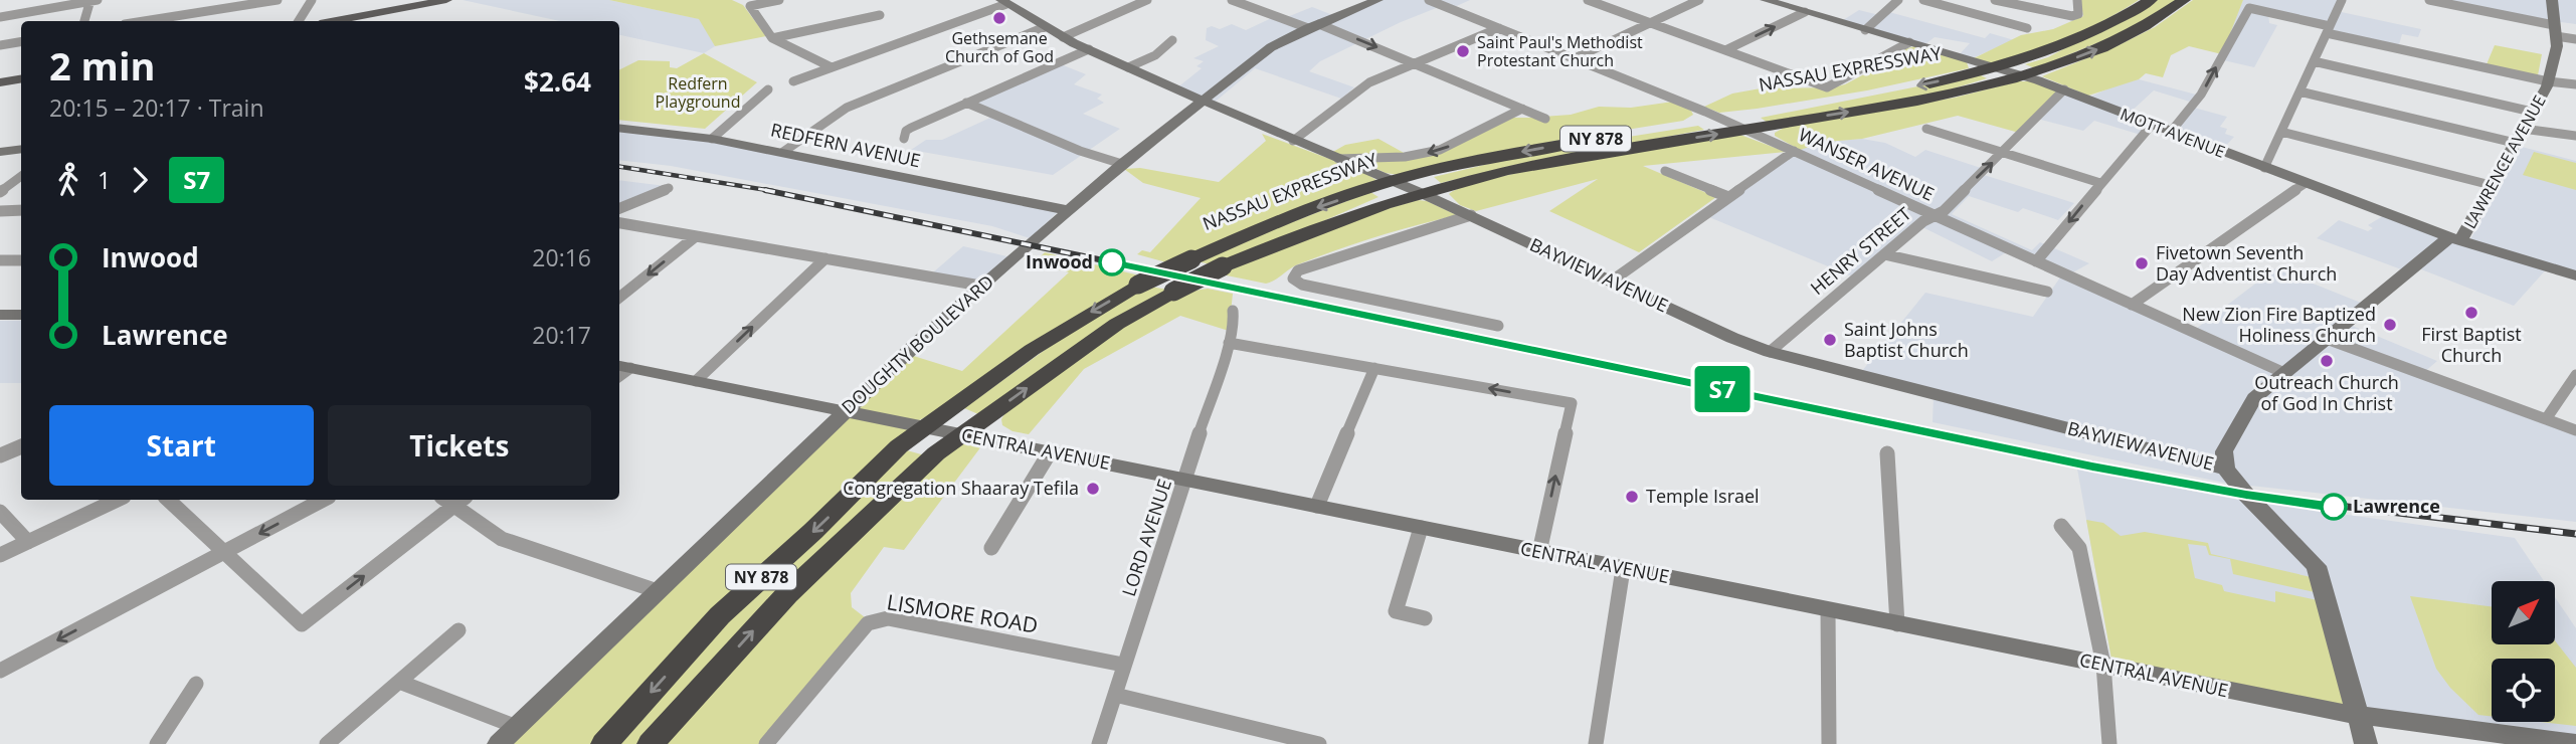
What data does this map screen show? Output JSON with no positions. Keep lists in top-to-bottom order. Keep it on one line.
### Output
{"streets":{"highway":["NASSAU EXPRESSWAY","NY 878"],"street":["MOTT AVENUE","REDFERN AVENUE","LAWRENCE AVENUE","WANSER AVENUE","HENRY STREET","BAYVIEW AVENUE","DOUGHTY BOULEVARD","CENTRAL AVENUE","LORD AVENUE","LISMORE ROAD"]},"crossings":[["NASSAU EXPRESSWAY","MOTT AVENUE"],["NASSAU EXPRESSWAY","WANSER AVENUE"],["NASSAU EXPRESSWAY","BAYVIEW AVENUE"],["NASSAU EXPRESSWAY","CENTRAL AVENUE"],["MOTT AVENUE","NY 878"],["MOTT AVENUE","LAWRENCE AVENUE"],["MOTT AVENUE","HENRY STREET"],["NY 878","WANSER AVENUE"],["NY 878","BAYVIEW AVENUE"],["NY 878","CENTRAL AVENUE"],["REDFERN AVENUE","DOUGHTY BOULEVARD"],["LAWRENCE AVENUE","WANSER AVENUE"],["LAWRENCE AVENUE","BAYVIEW AVENUE"],["WANSER AVENUE","HENRY STREET"],["HENRY STREET","BAYVIEW AVENUE"],["BAYVIEW AVENUE","DOUGHTY BOULEVARD"],["DOUGHTY BOULEVARD","CENTRAL AVENUE"],["CENTRAL AVENUE","LORD AVENUE"],["LORD AVENUE","LISMORE ROAD"]],"parks":["Redfern Playground"],"places":["Gethsemane Church of God","Saint Paul's Methodist Protestant Church","Inwood","Fivetown Seventh Day Adventist Church","First Baptist Church","New Zion Fire Baptized Holiness Church","Saint Johns Baptist Church","Outreach Church of God In Christ","Congregation Shaaray Tefila","Temple Israel","Lawrence"],"north":"top right","page":{"on_map":"S7","heading":["2 min","20:15 – 20:17 · Train","$2.64"],"legs":["1","S7"],"list":[{"name":"Inwood","value":"20:16"},{"name":"Lawrence","value":"20:17"}],"buttons":["Start","Tickets"]}}
